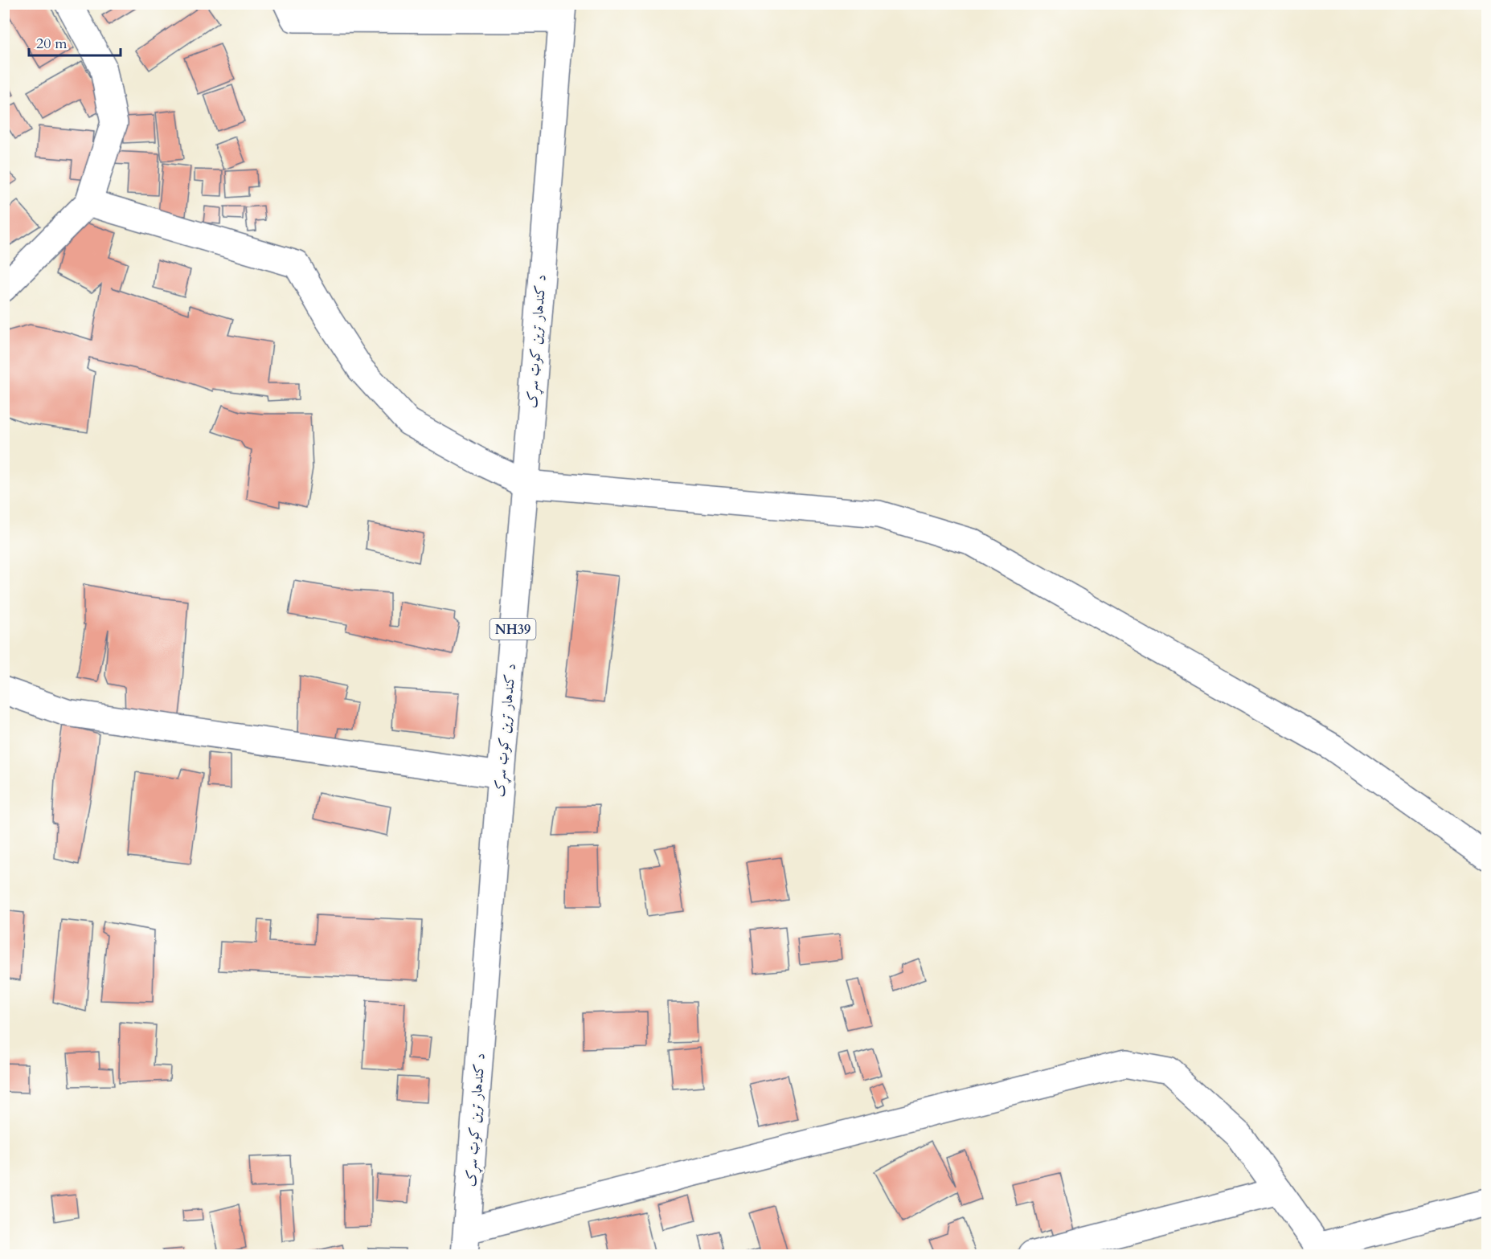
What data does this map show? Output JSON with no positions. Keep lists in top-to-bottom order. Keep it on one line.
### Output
{"streets":{"street":["د کندهار ترين کوټ سړک","NH39"]},"scale_bar":"20 m"}
